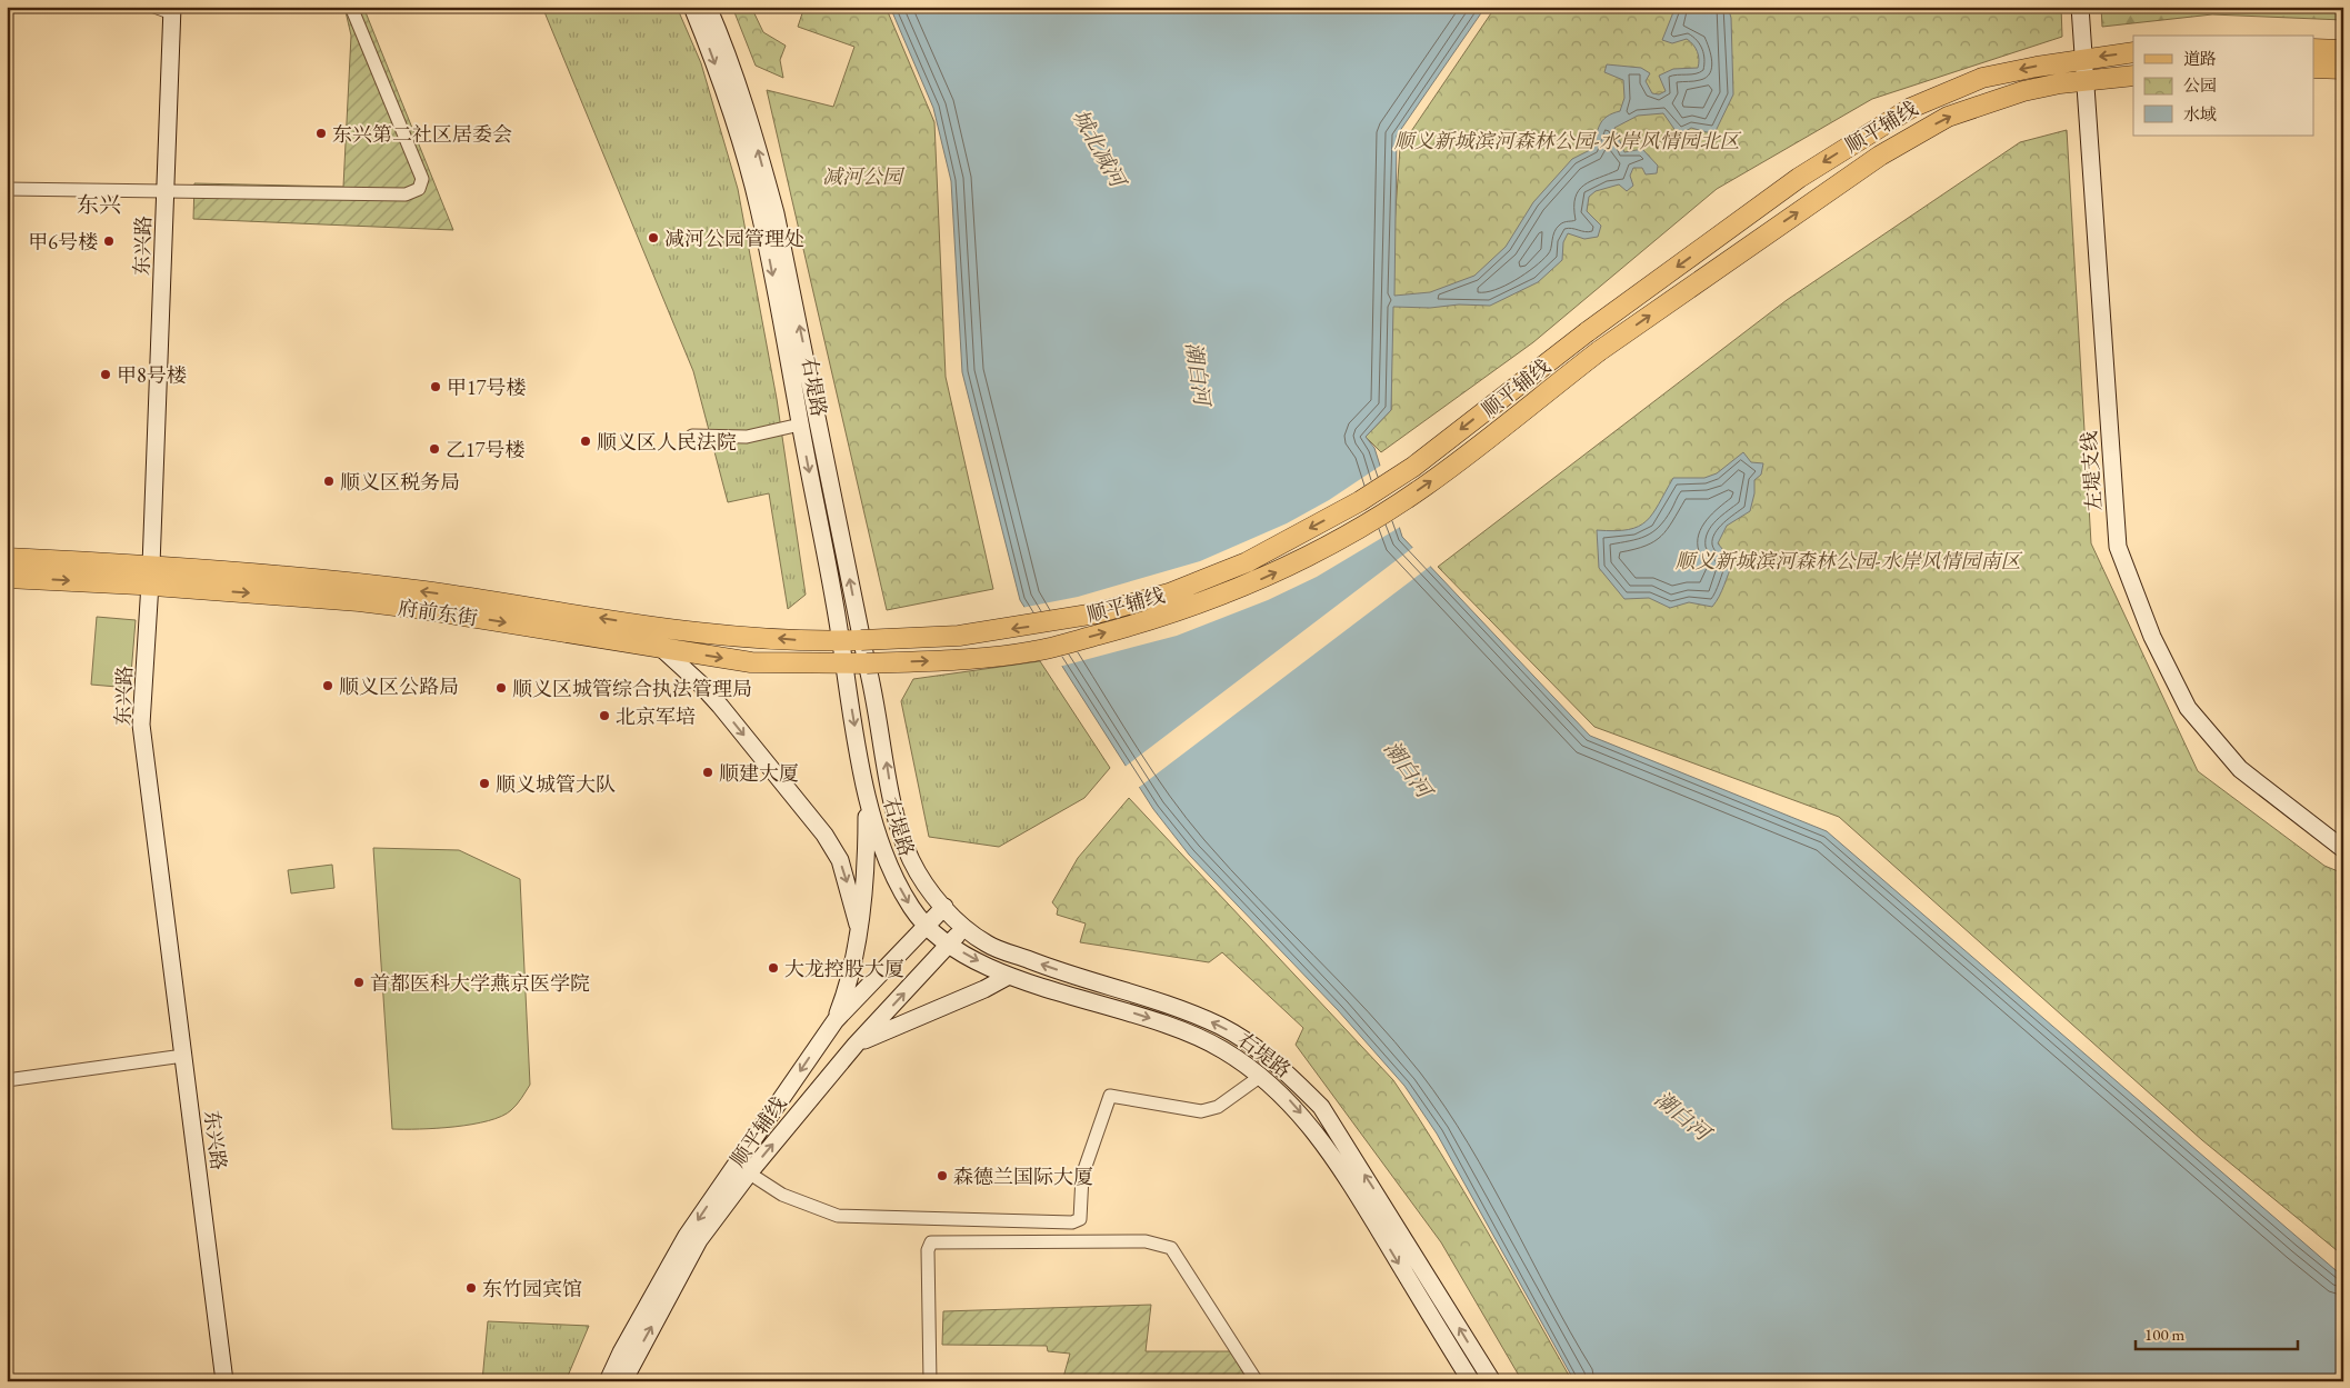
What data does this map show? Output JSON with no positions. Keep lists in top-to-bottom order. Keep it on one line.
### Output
{"streets":{"main road":["顺平辅线","东兴路","右堤路","左堤支线","府前东街"]},"crossings":[["顺平辅线","右堤路"],["顺平辅线","左堤支线"],["顺平辅线","府前东街"],["东兴路","府前东街"],["右堤路","府前东街"]],"districts":["东兴"],"water":["城北减河","潮白河"],"parks":["顺义新城滨河森林公园-水岸风情园北区","减河公园","顺义新城滨河森林公园-水岸风情园南区"],"places":["东兴第二社区居委会","减河公园管理处","甲6号楼","甲8号楼","甲17号楼","顺义区人民法院","乙17号楼","顺义区税务局","顺义区公路局","顺义区城管综合执法管理局","北京军培","顺建大厦","顺义城管大队","大龙控股大厦","首都医科大学燕京医学院","森德兰国际大厦","东竹园宾馆"],"legend":["道路","公园","水域"],"scale_bar":"100 m"}
